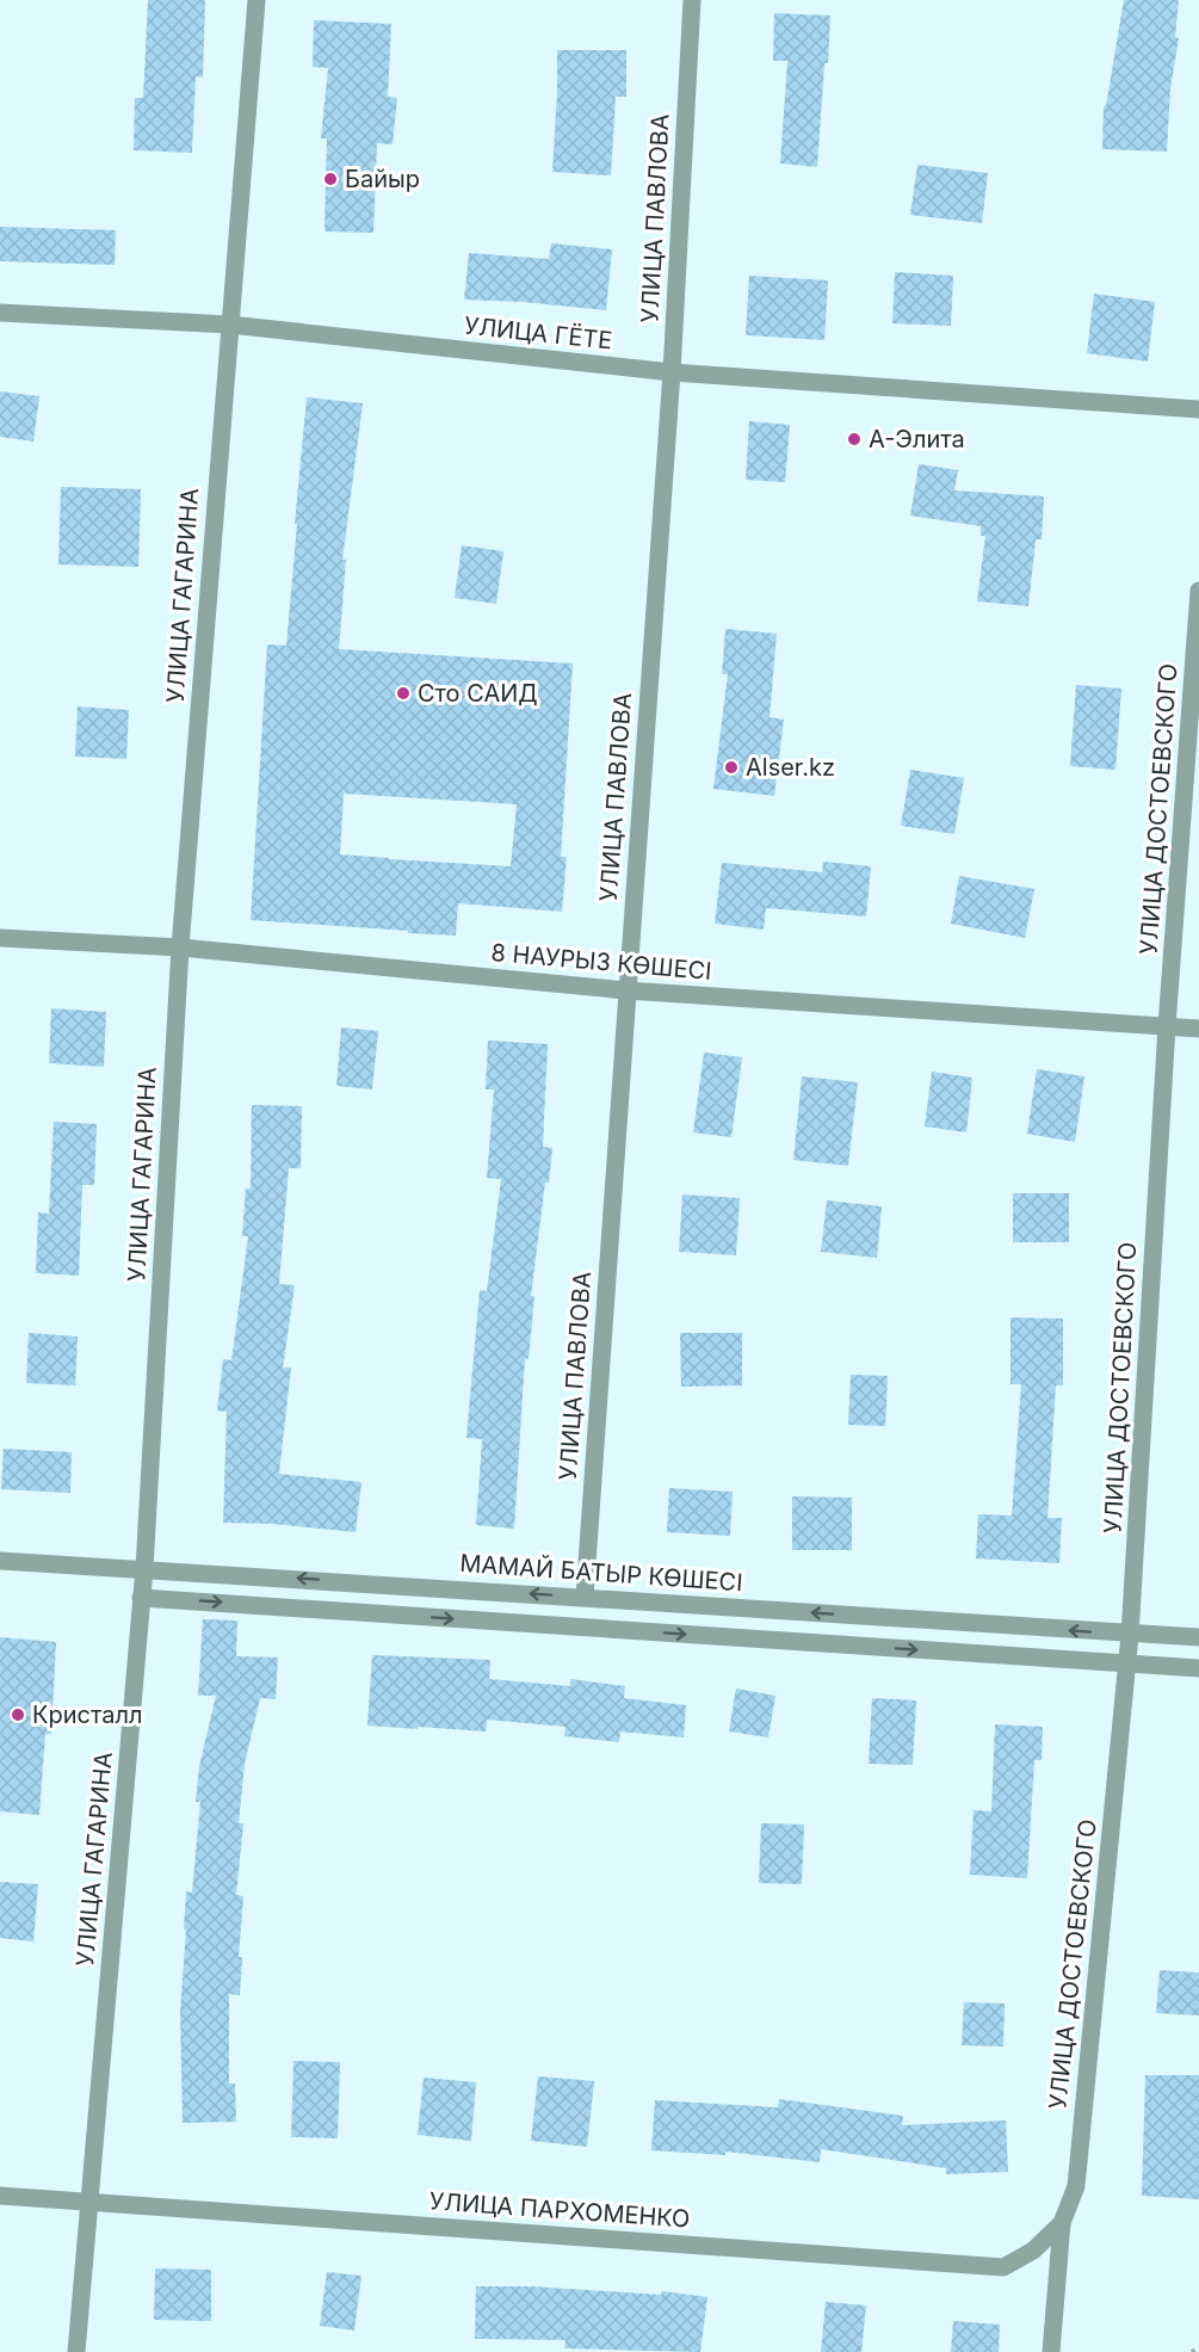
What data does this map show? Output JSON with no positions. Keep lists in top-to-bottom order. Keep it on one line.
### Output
{"streets":{"street":["УЛИЦА ПАВЛОВА","УЛИЦА ГЁТЕ","УЛИЦА ГАГАРИНА","УЛИЦА ДОСТОЕВСКОГО","8 НАУРЫЗ КӨШЕСІ","МАМАЙ БАТЫР КӨШЕСІ","УЛИЦА ПАРХОМЕНКО"]},"crossings":[["УЛИЦА ПАВЛОВА","УЛИЦА ГЁТЕ"],["УЛИЦА ПАВЛОВА","8 НАУРЫЗ КӨШЕСІ"],["УЛИЦА ПАВЛОВА","МАМАЙ БАТЫР КӨШЕСІ"],["УЛИЦА ГЁТЕ","УЛИЦА ГАГАРИНА"],["УЛИЦА ГАГАРИНА","8 НАУРЫЗ КӨШЕСІ"],["УЛИЦА ГАГАРИНА","МАМАЙ БАТЫР КӨШЕСІ"],["УЛИЦА ГАГАРИНА","УЛИЦА ПАРХОМЕНКО"],["УЛИЦА ДОСТОЕВСКОГО","8 НАУРЫЗ КӨШЕСІ"],["УЛИЦА ДОСТОЕВСКОГО","МАМАЙ БАТЫР КӨШЕСІ"],["УЛИЦА ДОСТОЕВСКОГО","УЛИЦА ПАРХОМЕНКО"]],"places":["Байыр","А-Элита","Сто САИД","Alser.kz","Кристалл"]}
